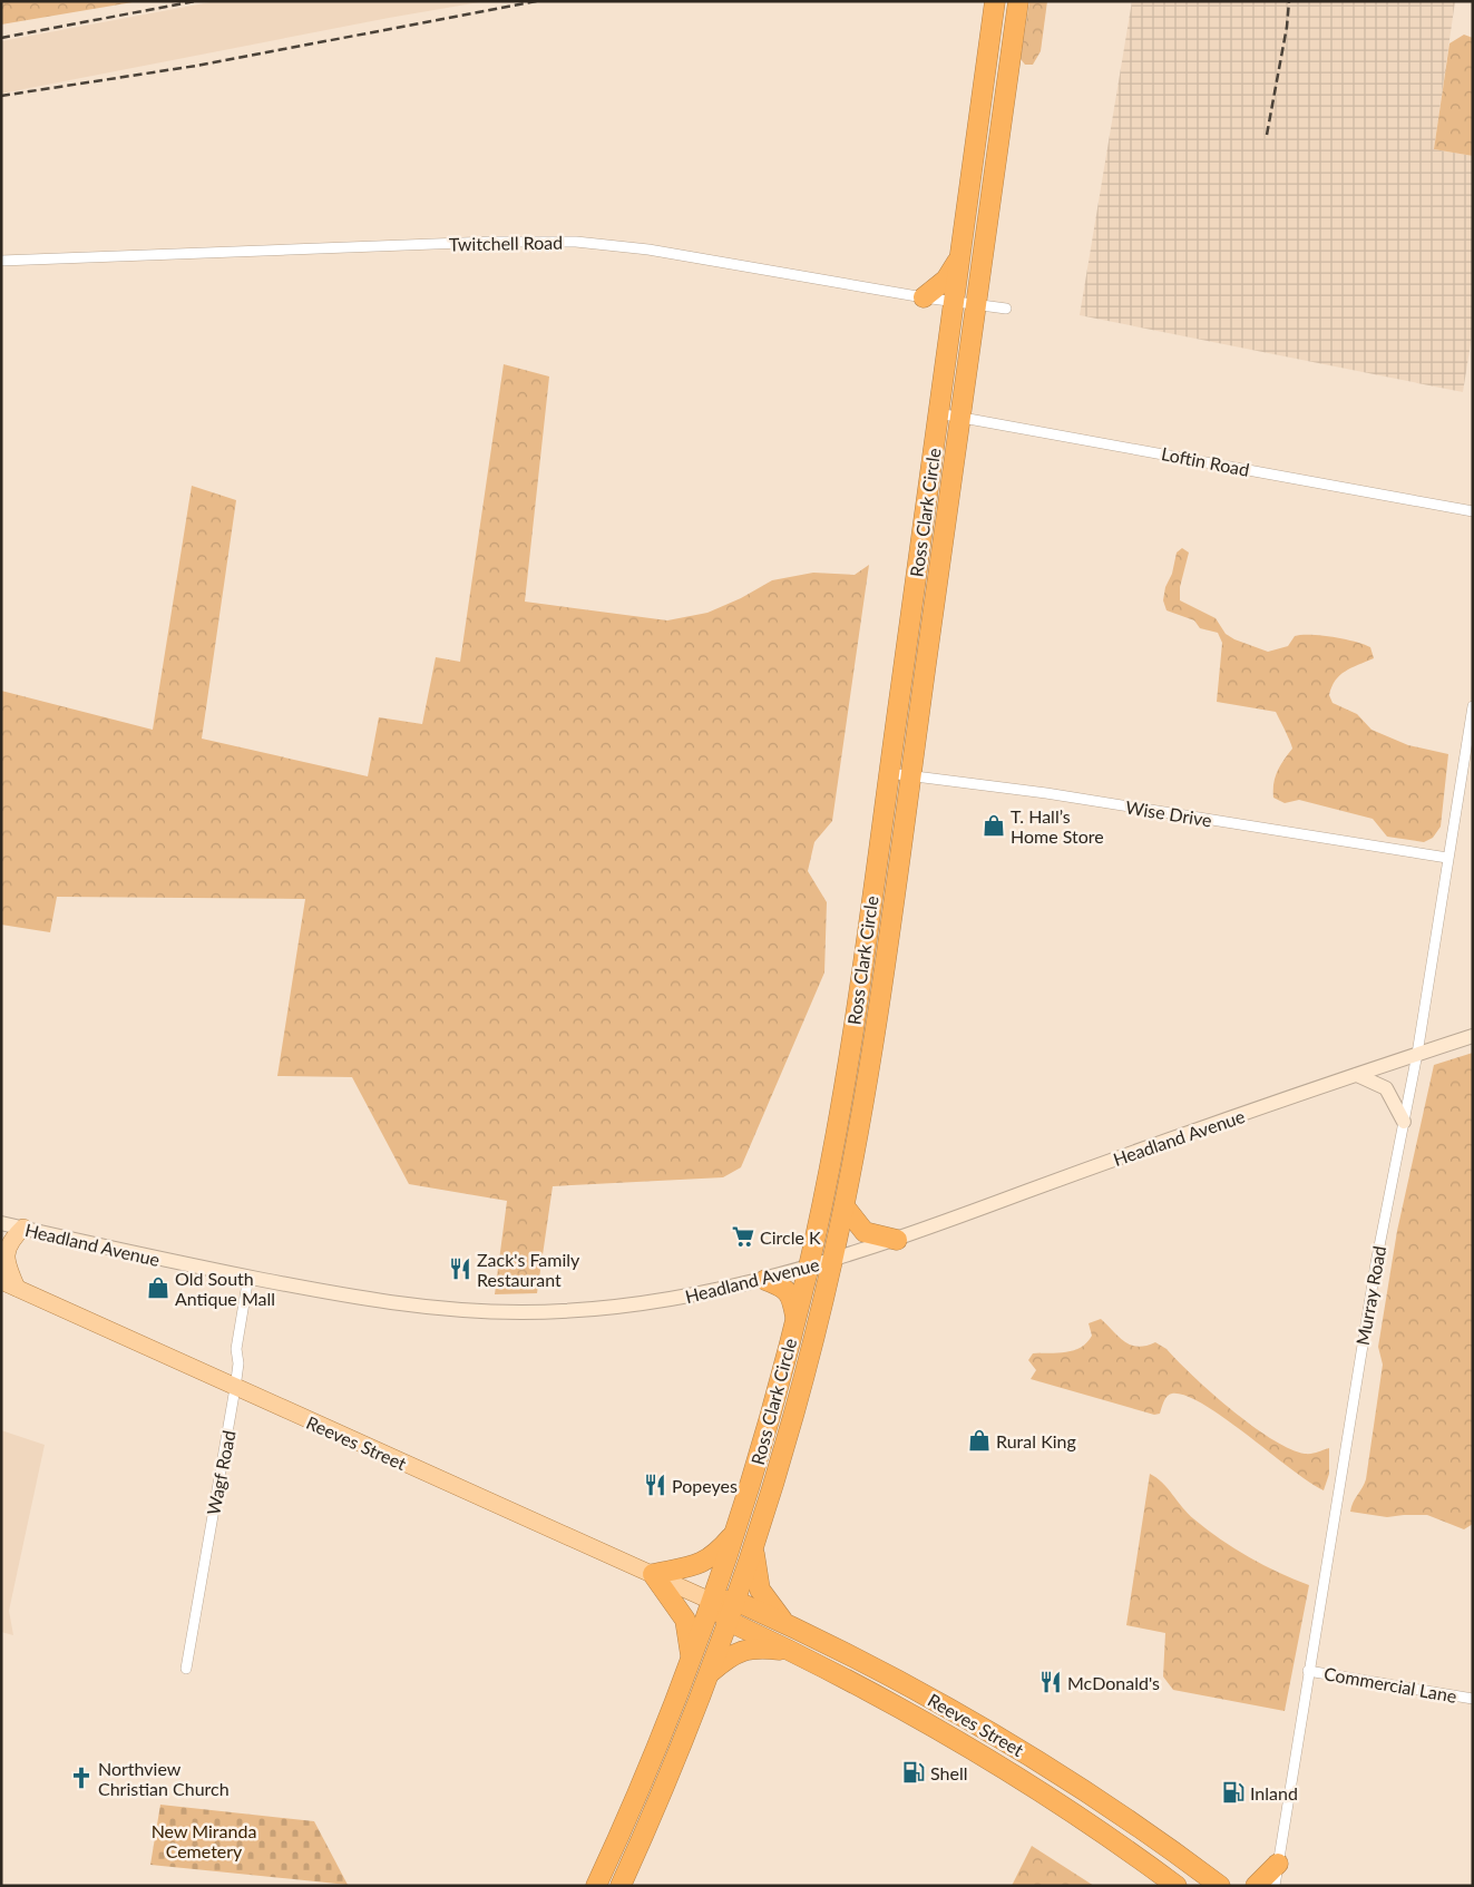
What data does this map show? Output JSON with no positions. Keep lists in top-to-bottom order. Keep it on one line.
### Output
{"streets":{"highway":["Ross Clark Circle","Reeves Street"],"main road":["Headland Avenue"],"street":["Twitchell Road","Loftin Road","Wise Drive","Murray Road","Wagf Road","Commercial Lane"]},"crossings":[["Twitchell Road","Ross Clark Circle"],["Loftin Road","Ross Clark Circle"],["Ross Clark Circle","Wise Drive"],["Ross Clark Circle","Headland Avenue"],["Ross Clark Circle","Reeves Street"],["Wise Drive","Murray Road"],["Headland Avenue","Murray Road"],["Headland Avenue","Wagf Road"],["Murray Road","Commercial Lane"],["Reeves Street","Wagf Road"]],"parks":["New Miranda Cemetery"],"places":{"shop":["T. Hall’s Home Store","Old South Antique Mall","Rural King"],"supermarket":["Circle K"],"restaurant":["Zack's Family Restaurant","Popeyes","McDonald's"],"fuel station":["Shell","Inland"],"church":["Northview Christian Church"]}}
